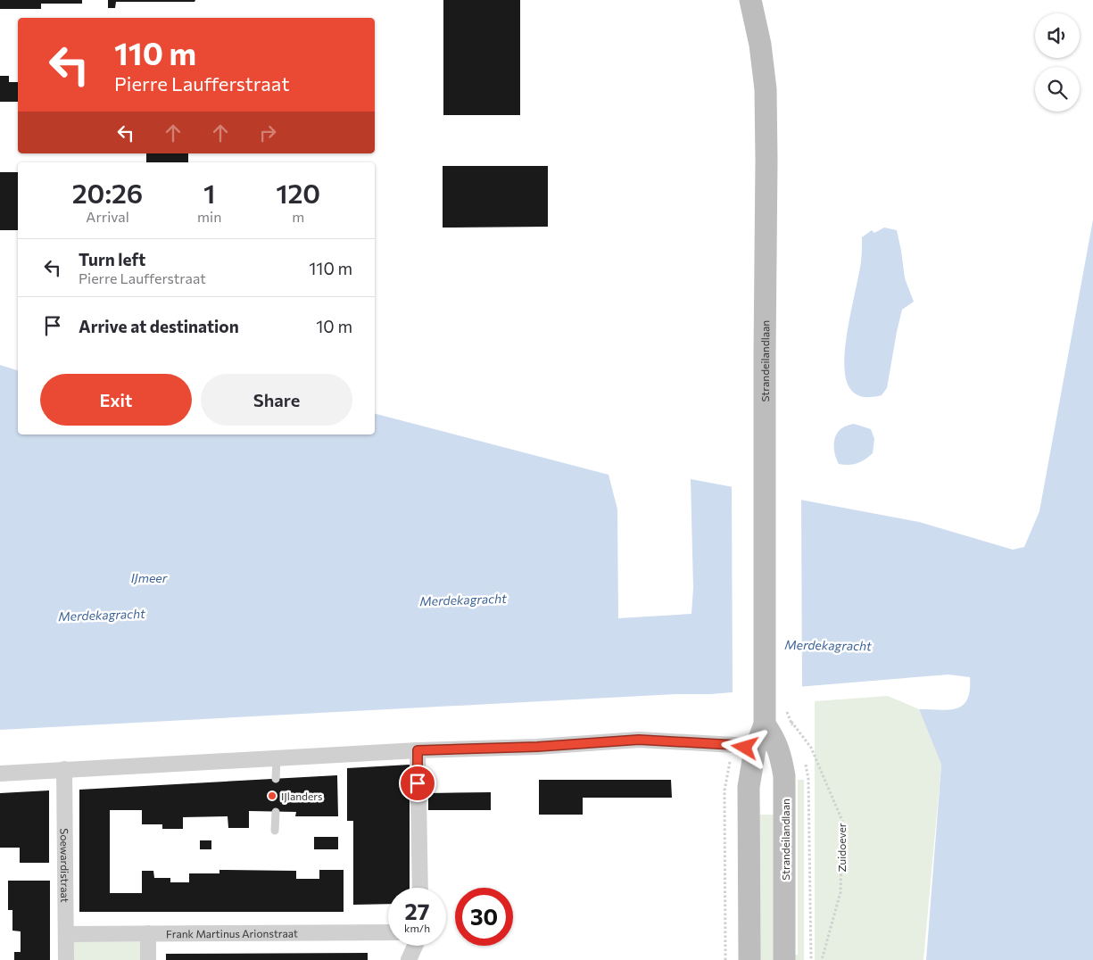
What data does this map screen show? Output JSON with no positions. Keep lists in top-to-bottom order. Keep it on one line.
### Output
{"streets":{"street":["Strandeilandlaan","Soewardistraat","Frank Martinus Arionstraat"],"path":["Zuidoever"]},"crossings":[["Soewardistraat","Frank Martinus Arionstraat"]],"water":["IJmeer","Merdekagracht"],"places":["IJlanders"],"page":{"turn":["110 m","Pierre Laufferstraat"],"eta":["20:26","Arrival","1","min","120","m"],"list":[{"name":"Turn left","note":"Pierre Laufferstraat","value":"110 m"},{"name":"Arrive at destination","value":"10 m"}],"buttons":["Exit","Share"],"speed":"27 km/h","limit":"30"}}
